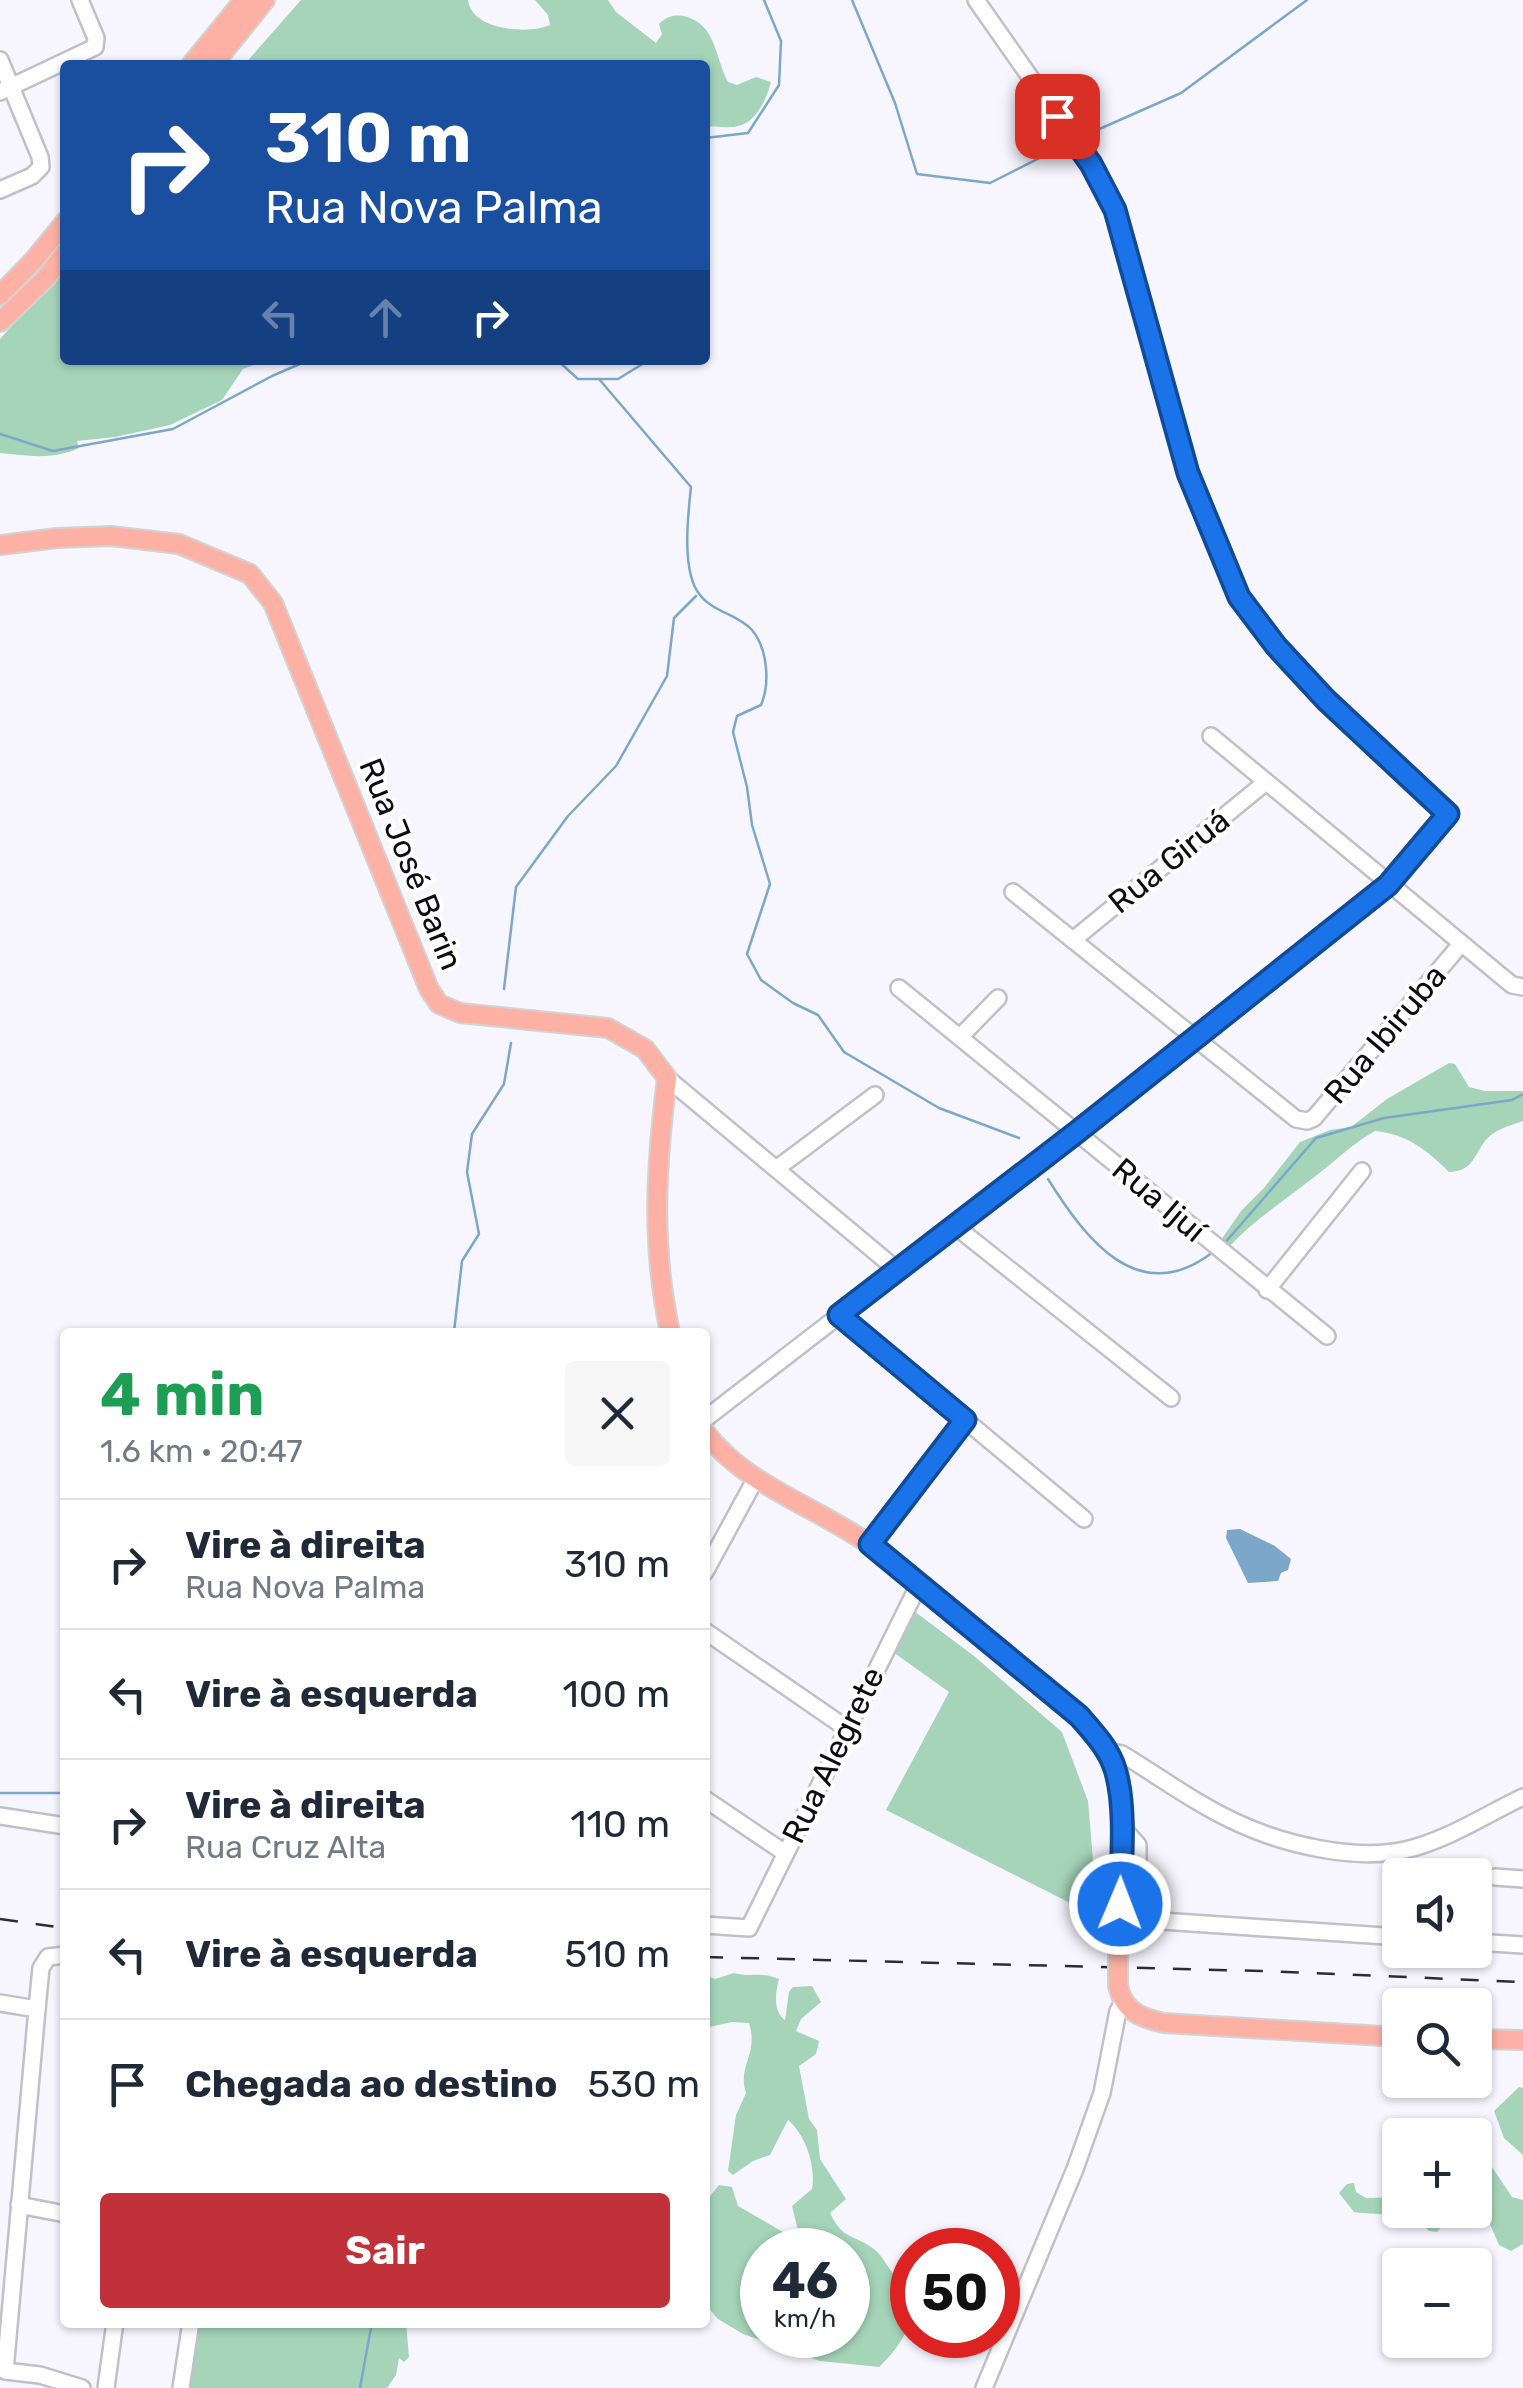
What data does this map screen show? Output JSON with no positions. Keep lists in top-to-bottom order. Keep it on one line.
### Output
{"streets":{"main road":["Rua José Barin"],"street":["Rua Giruá","Rua Ibiruba","Rua Ijuí","Rua Alegrete"]},"page":{"turn":["310 m","Rua Nova Palma"],"heading":["4 min","1.6 km · 20:47"],"list":[{"name":"Vire à direita","note":"Rua Nova Palma","value":"310 m"},{"name":"Vire à esquerda","value":"100 m"},{"name":"Vire à direita","note":"Rua Cruz Alta","value":"110 m"},{"name":"Vire à esquerda","value":"510 m"},{"name":"Chegada ao destino","value":"530 m"}],"map_buttons":["+","−"],"buttons":"Sair","speed":"46 km/h","limit":"50"}}
